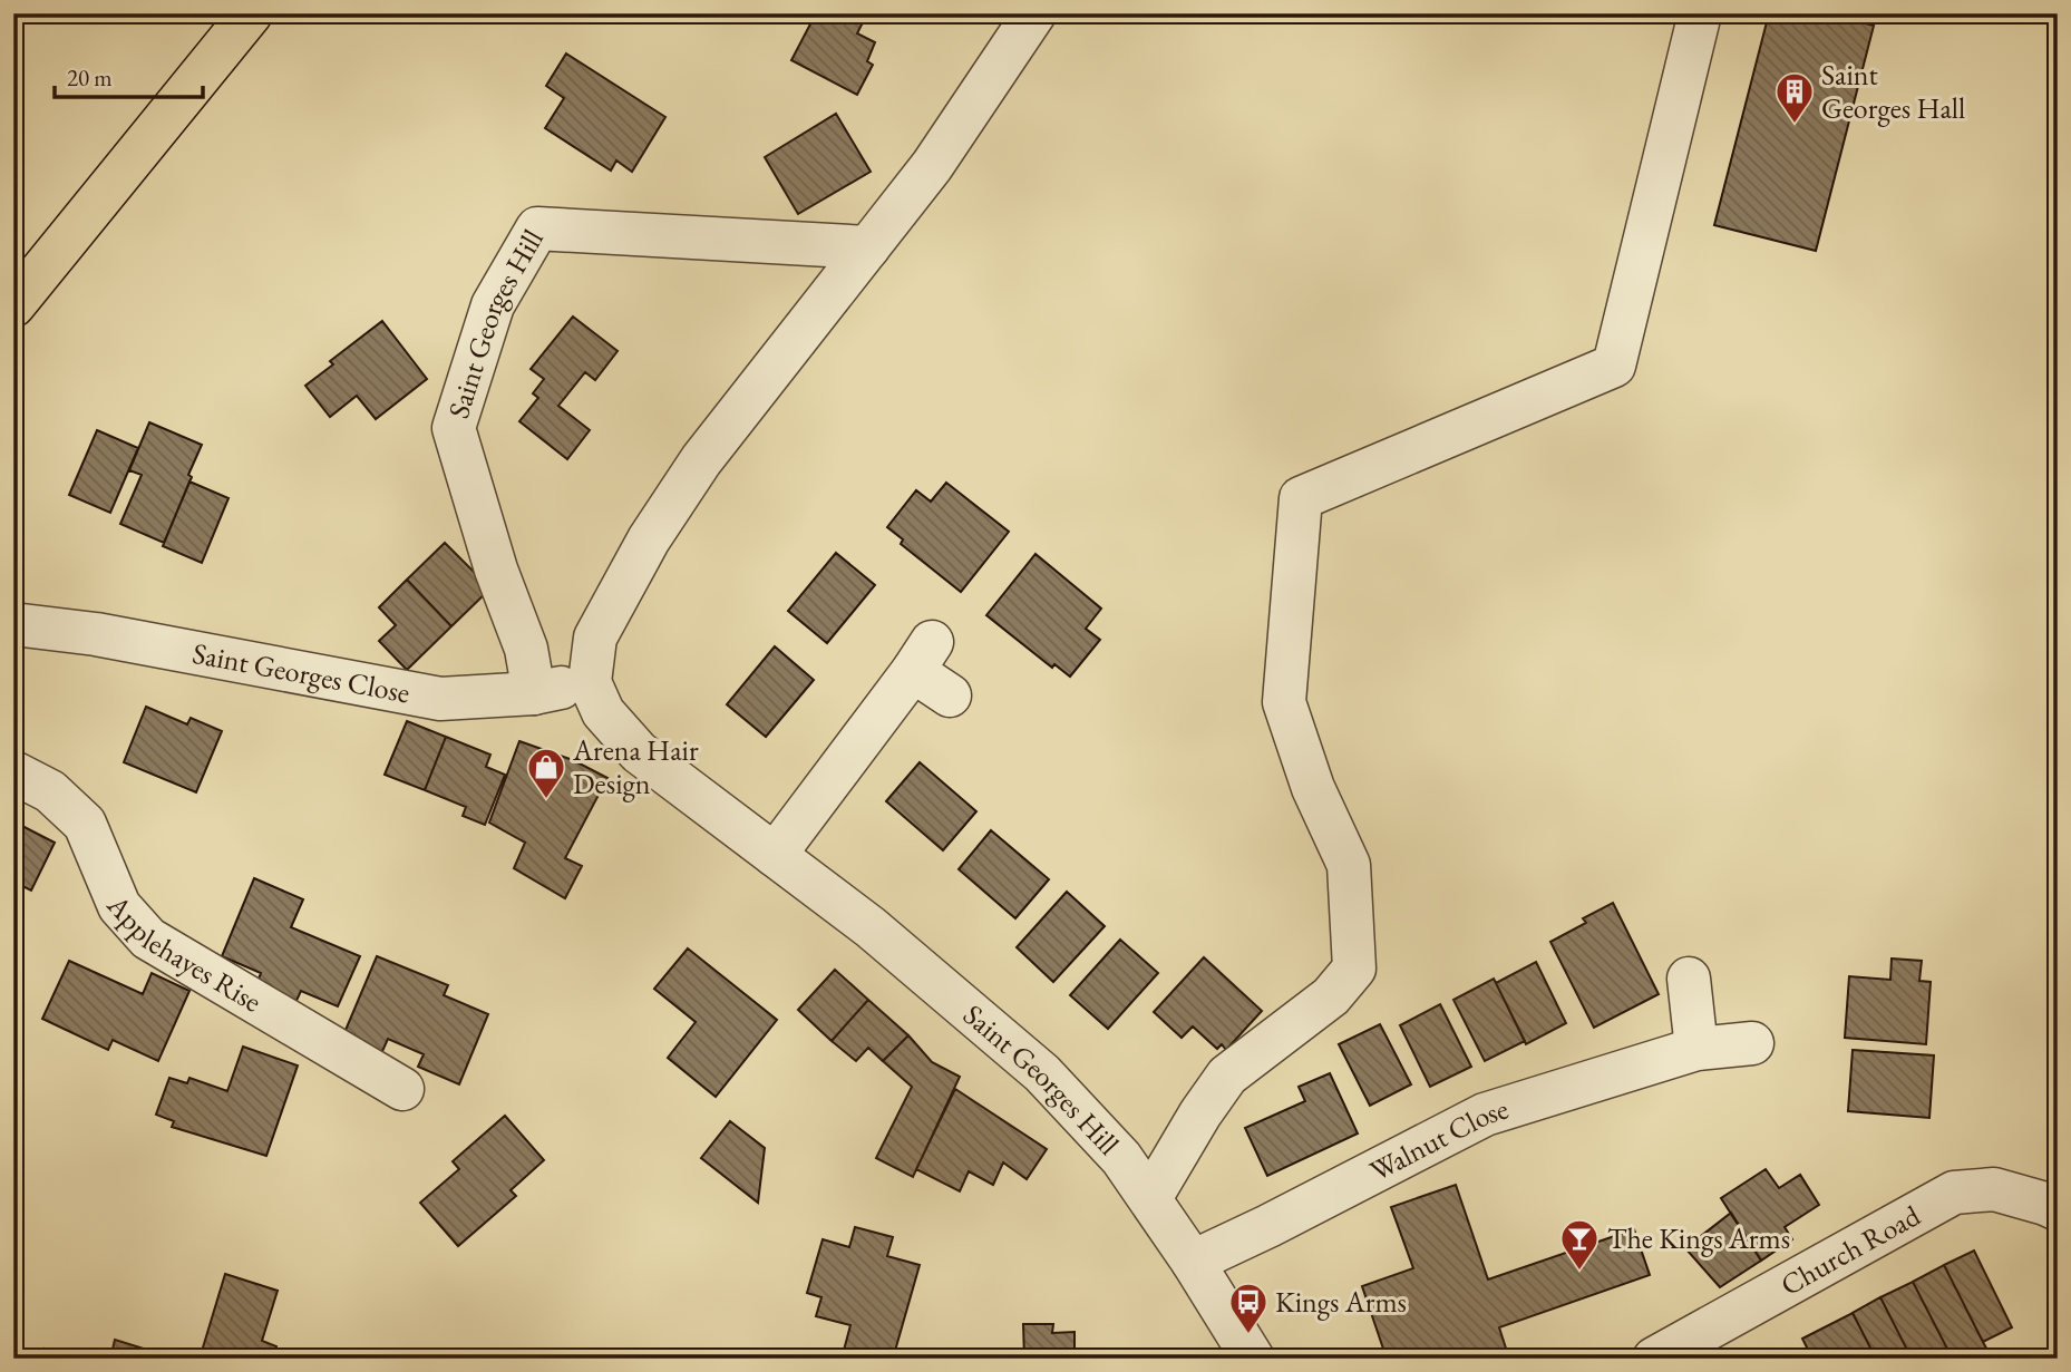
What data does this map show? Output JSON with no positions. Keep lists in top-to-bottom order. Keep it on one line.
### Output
{"streets":{"street":["Saint Georges Hill","Saint Georges Close","Applehayes Rise","Walnut Close","Church Road"]},"crossings":[["Saint Georges Hill","Saint Georges Close"],["Saint Georges Hill","Walnut Close"]],"places":{"building":["Saint Georges Hall"],"shop":["Arena Hair Design"],"bar":["The Kings Arms"],"bus stop":["Kings Arms"]},"scale_bar":"20 m"}
